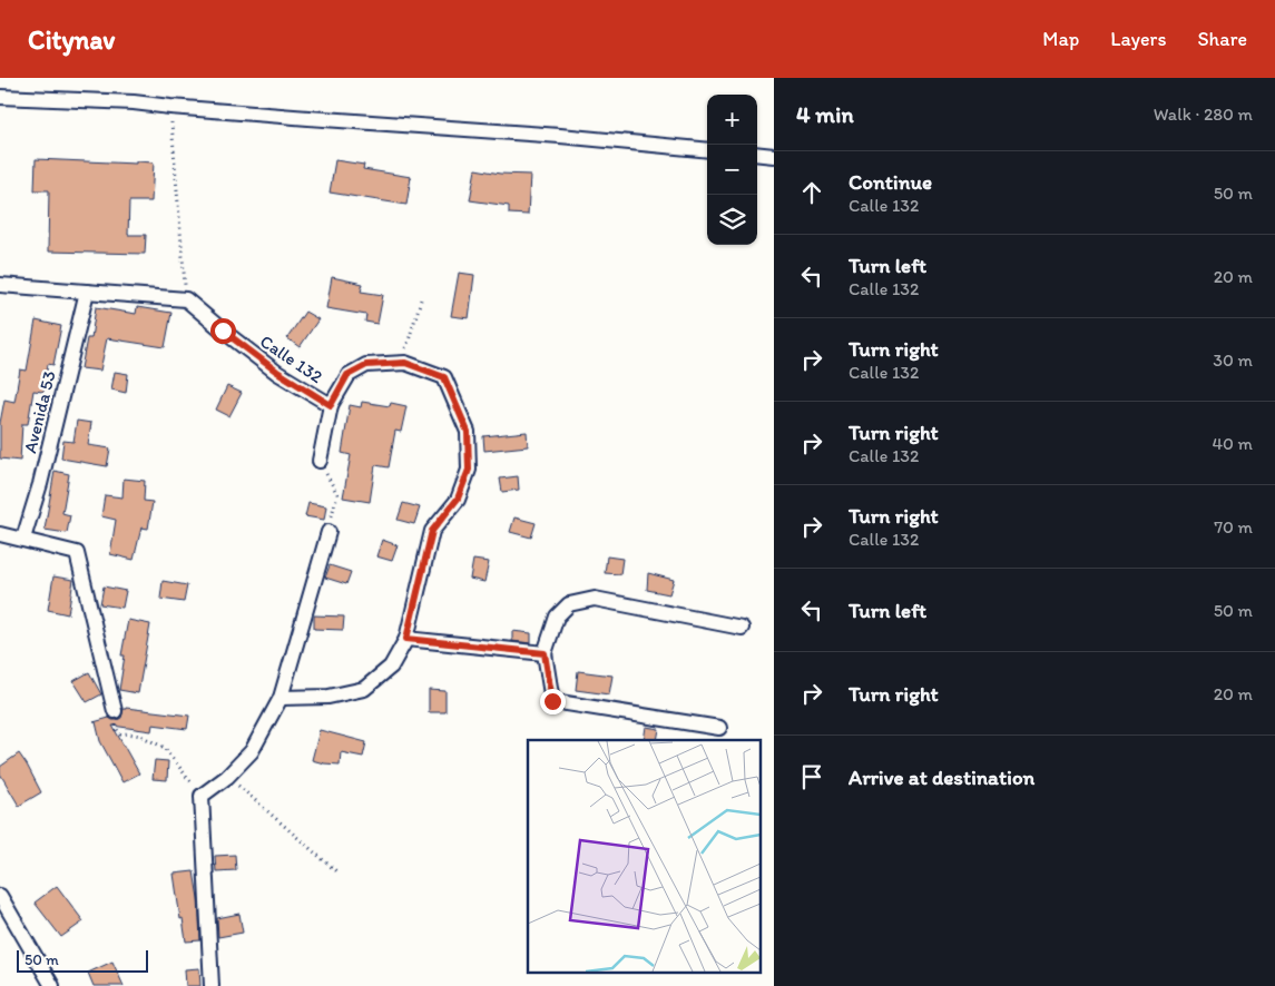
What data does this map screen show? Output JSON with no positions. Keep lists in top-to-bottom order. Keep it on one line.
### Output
{"streets":{"street":["Calle 132","Avenida 53"]},"scale_bar":"50 m","page":{"header":"Citynav","nav":["Map","Layers","Share"],"heading":["4 min","Walk · 280 m"],"map_buttons":["+","−"],"list":[["Continue","Calle 132","50 m"],["Turn left","Calle 132","20 m"],["Turn right","Calle 132","30 m"],["Turn right","Calle 132","40 m"],["Turn right","Calle 132","70 m"],["Turn left","50 m"],["Turn right","20 m"],"Arrive at destination"],"scale":"50 m"}}
